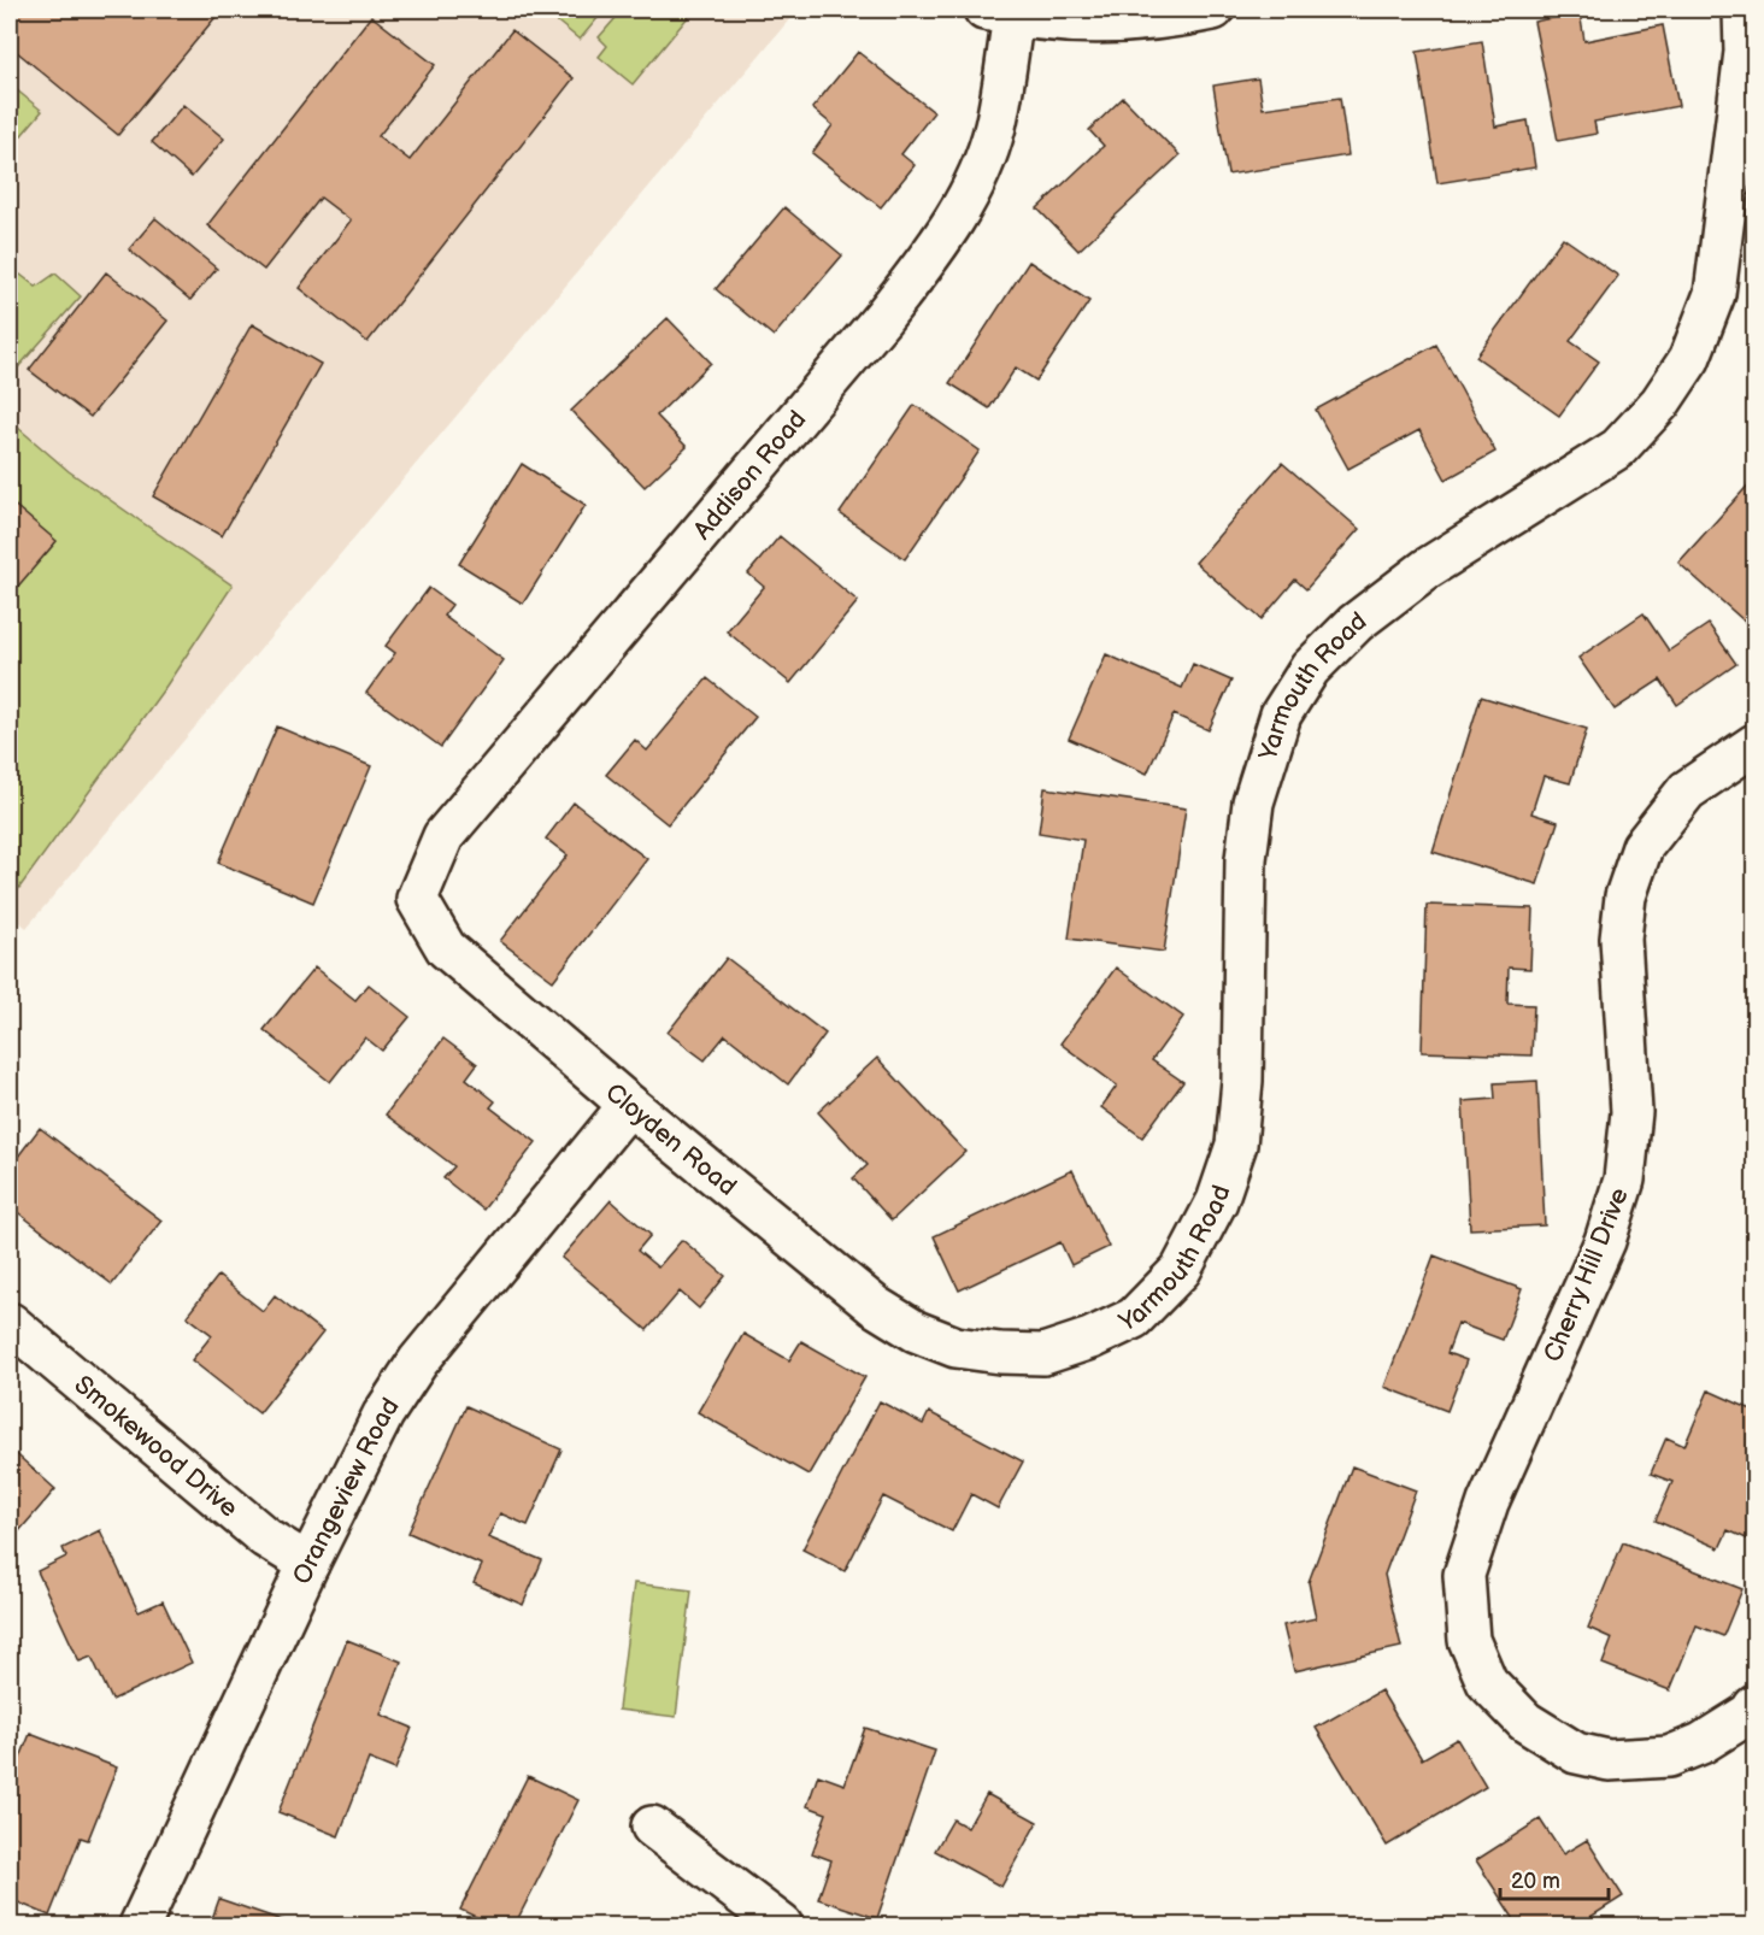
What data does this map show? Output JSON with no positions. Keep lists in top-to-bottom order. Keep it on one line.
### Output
{"streets":{"street":["Addison Road","Yarmouth Road","Cloyden Road","Cherry Hill Drive","Smokewood Drive","Orangeview Road"]},"crossings":[["Addison Road","Cloyden Road"],["Yarmouth Road","Cloyden Road"],["Cloyden Road","Orangeview Road"],["Smokewood Drive","Orangeview Road"]],"scale_bar":"20 m"}
